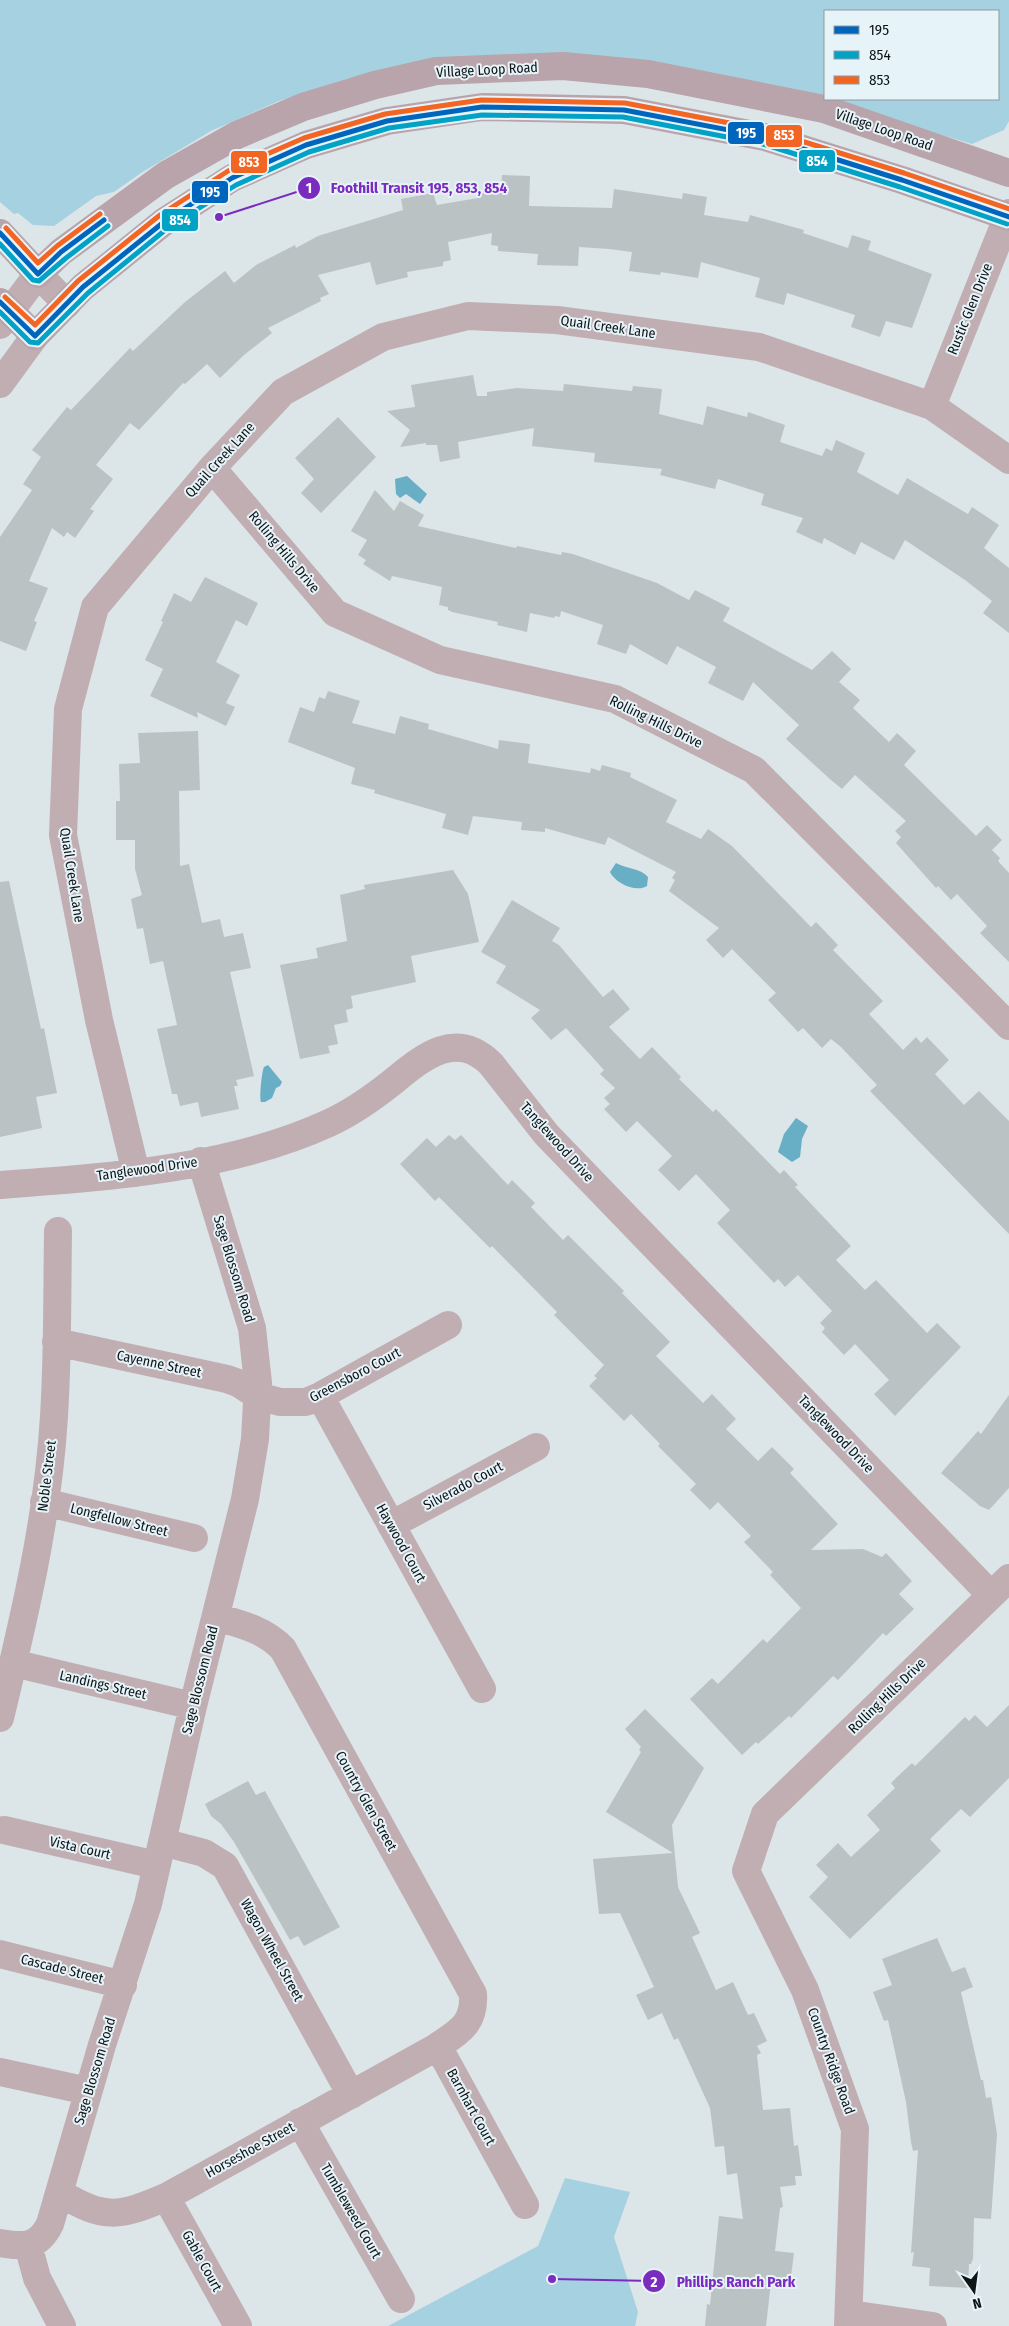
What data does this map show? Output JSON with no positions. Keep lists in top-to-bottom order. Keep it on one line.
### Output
{"streets":{"main road":["Village Loop Road"],"street":["Rustic Glen Drive","Quail Creek Lane","Rolling Hills Drive","Tanglewood Drive","Sage Blossom Road","Cayenne Street","Greensboro Court","Noble Street","Silverado Court","Longfellow Street","Haywood Court","Landings Street","Country Glen Street","Vista Court","Wagon Wheel Street","Cascade Street","Country Ridge Road","Barnhart Court","Horseshoe Street","Tumbleweed Court","Gable Court"]},"crossings":[["Rustic Glen Drive","Quail Creek Lane"],["Quail Creek Lane","Rolling Hills Drive"],["Quail Creek Lane","Tanglewood Drive"],["Rolling Hills Drive","Tanglewood Drive"],["Rolling Hills Drive","Country Ridge Road"],["Tanglewood Drive","Sage Blossom Road"],["Sage Blossom Road","Cayenne Street"],["Sage Blossom Road","Greensboro Court"],["Sage Blossom Road","Landings Street"],["Sage Blossom Road","Country Glen Street"],["Sage Blossom Road","Vista Court"],["Sage Blossom Road","Wagon Wheel Street"],["Sage Blossom Road","Cascade Street"],["Sage Blossom Road","Horseshoe Street"],["Cayenne Street","Greensboro Court"],["Cayenne Street","Noble Street"],["Greensboro Court","Haywood Court"],["Noble Street","Longfellow Street"],["Noble Street","Landings Street"],["Silverado Court","Haywood Court"],["Country Glen Street","Barnhart Court"],["Country Glen Street","Horseshoe Street"],["Vista Court","Wagon Wheel Street"],["Wagon Wheel Street","Horseshoe Street"],["Barnhart Court","Horseshoe Street"],["Horseshoe Street","Tumbleweed Court"],["Horseshoe Street","Gable Court"]],"places":["Foothill Transit 195, 853, 854","Phillips Ranch Park"],"lines":["transit line 853","transit line 195","transit line 854"],"legend":["195","854","853"],"north":"bottom"}
